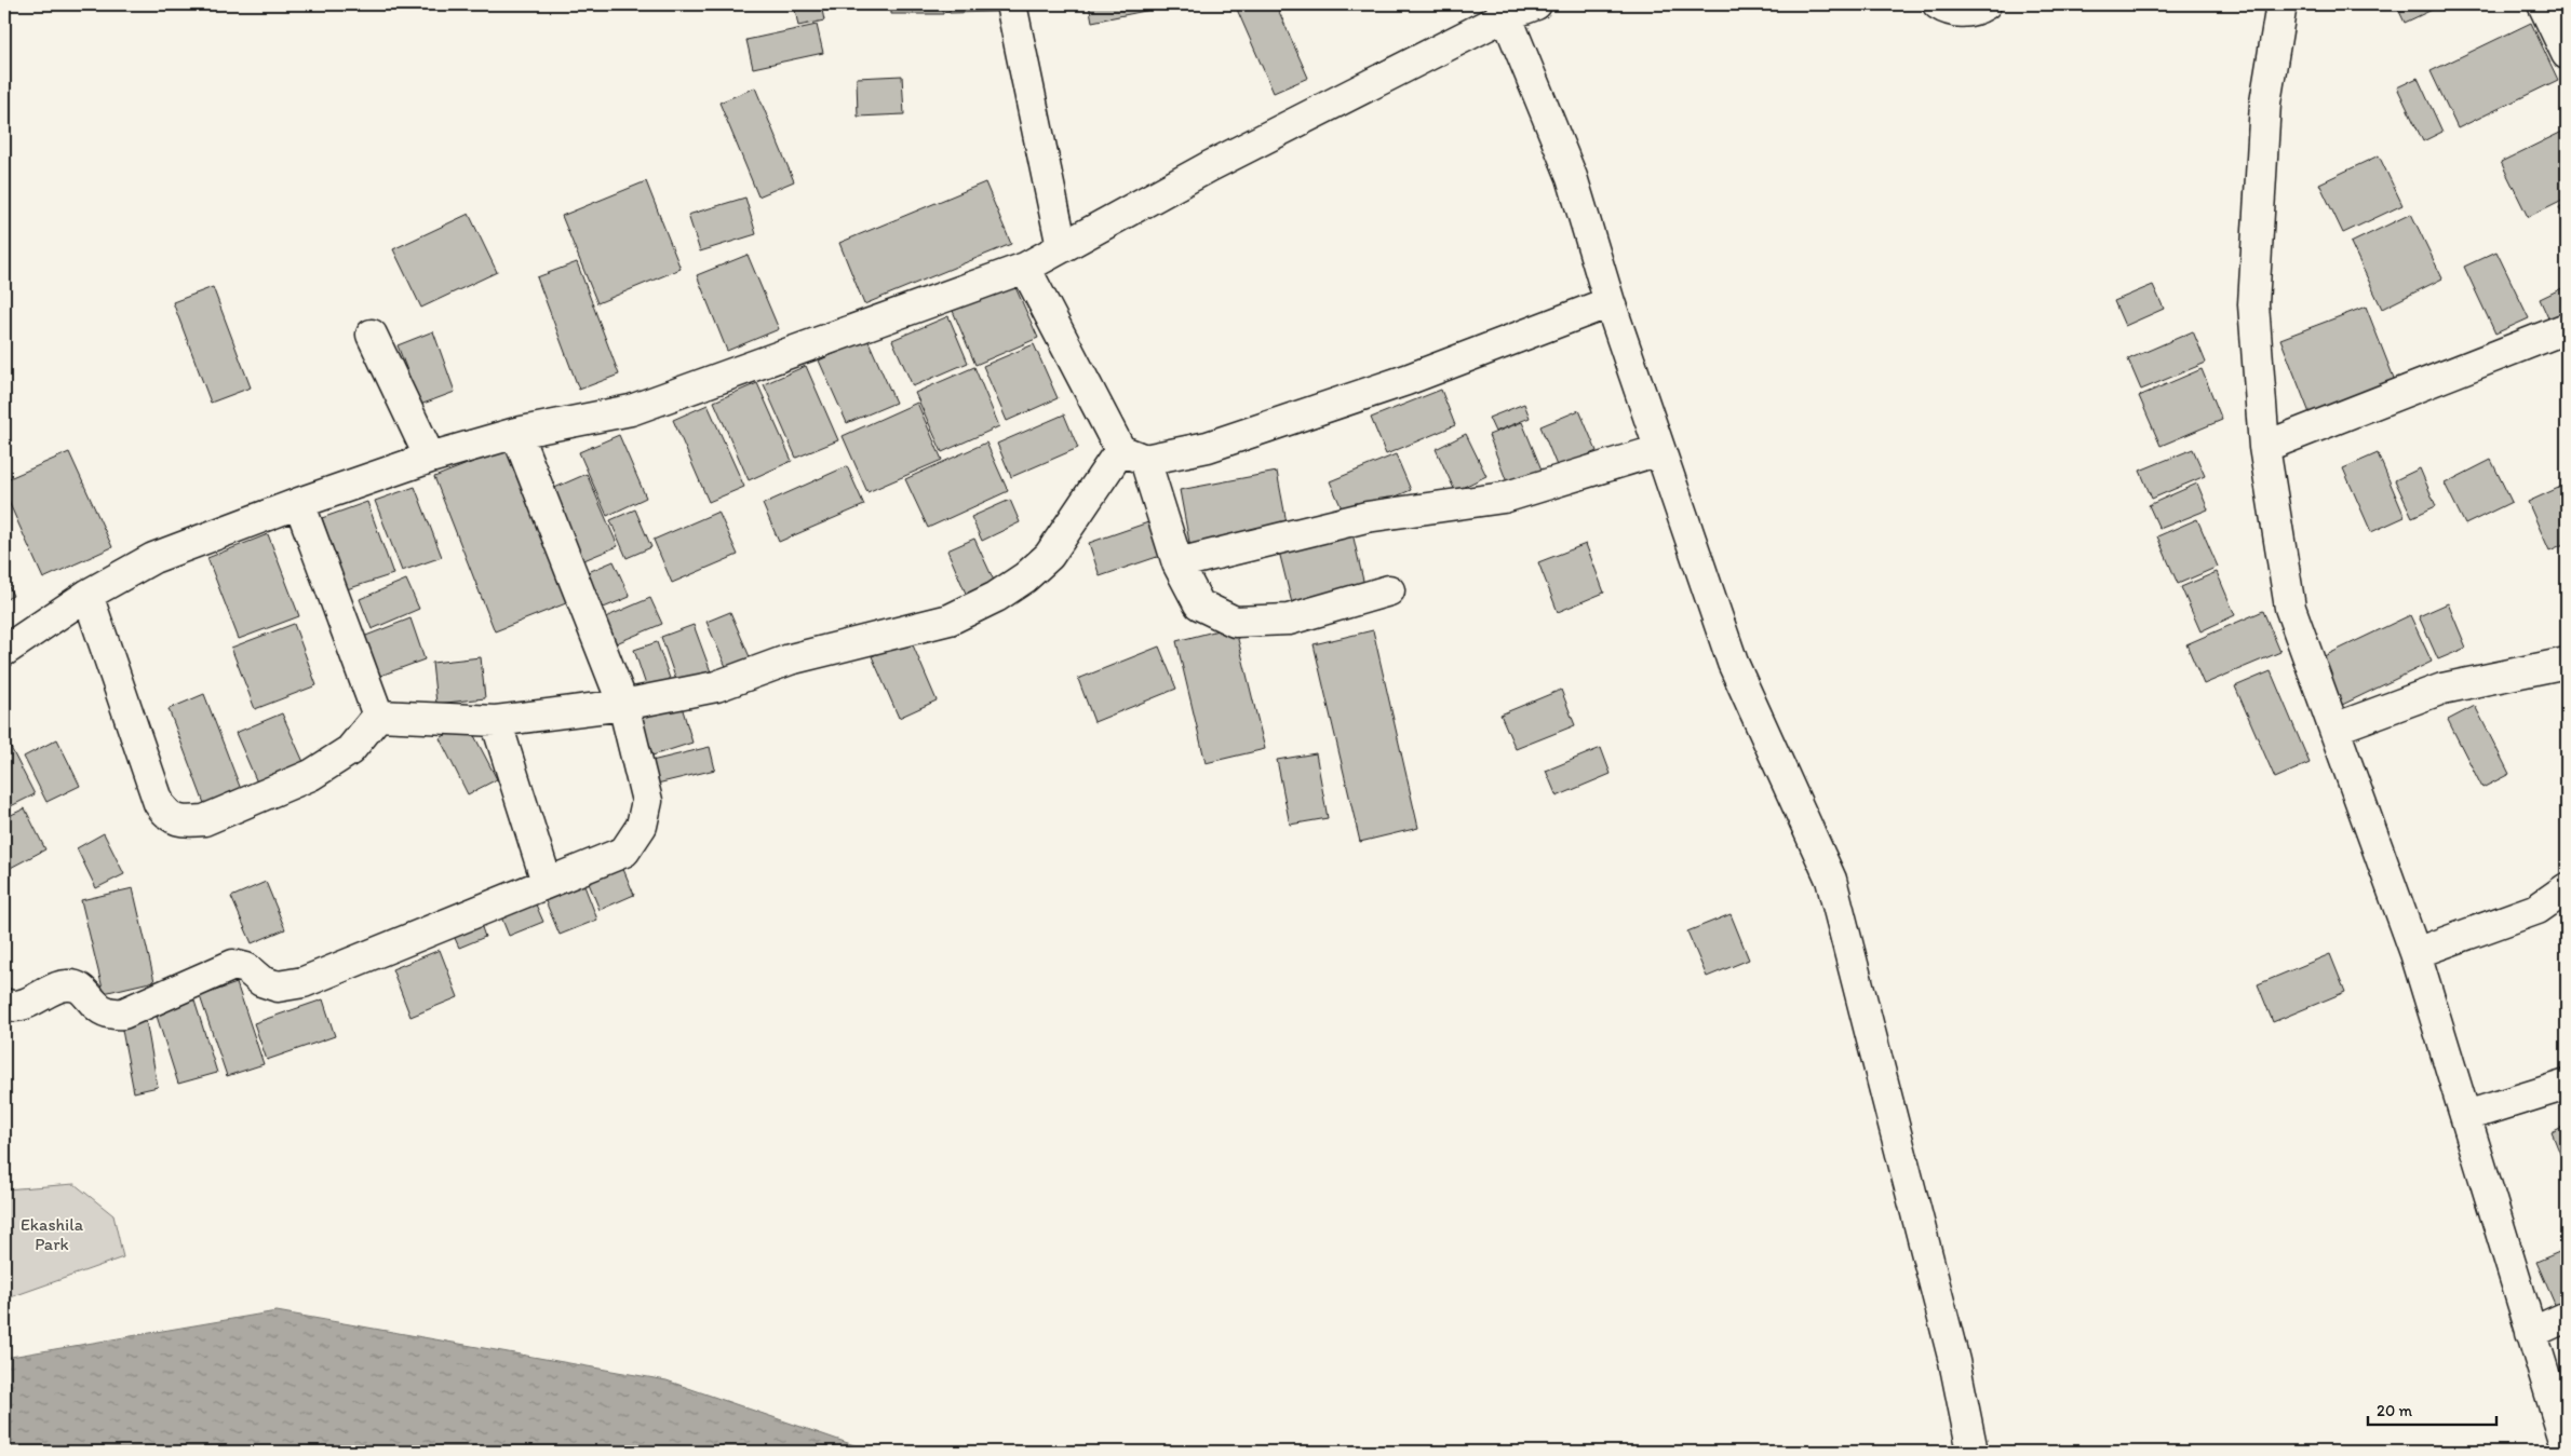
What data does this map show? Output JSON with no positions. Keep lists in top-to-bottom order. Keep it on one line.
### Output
{"parks":["Ekashila Park"],"scale_bar":"20 m"}
